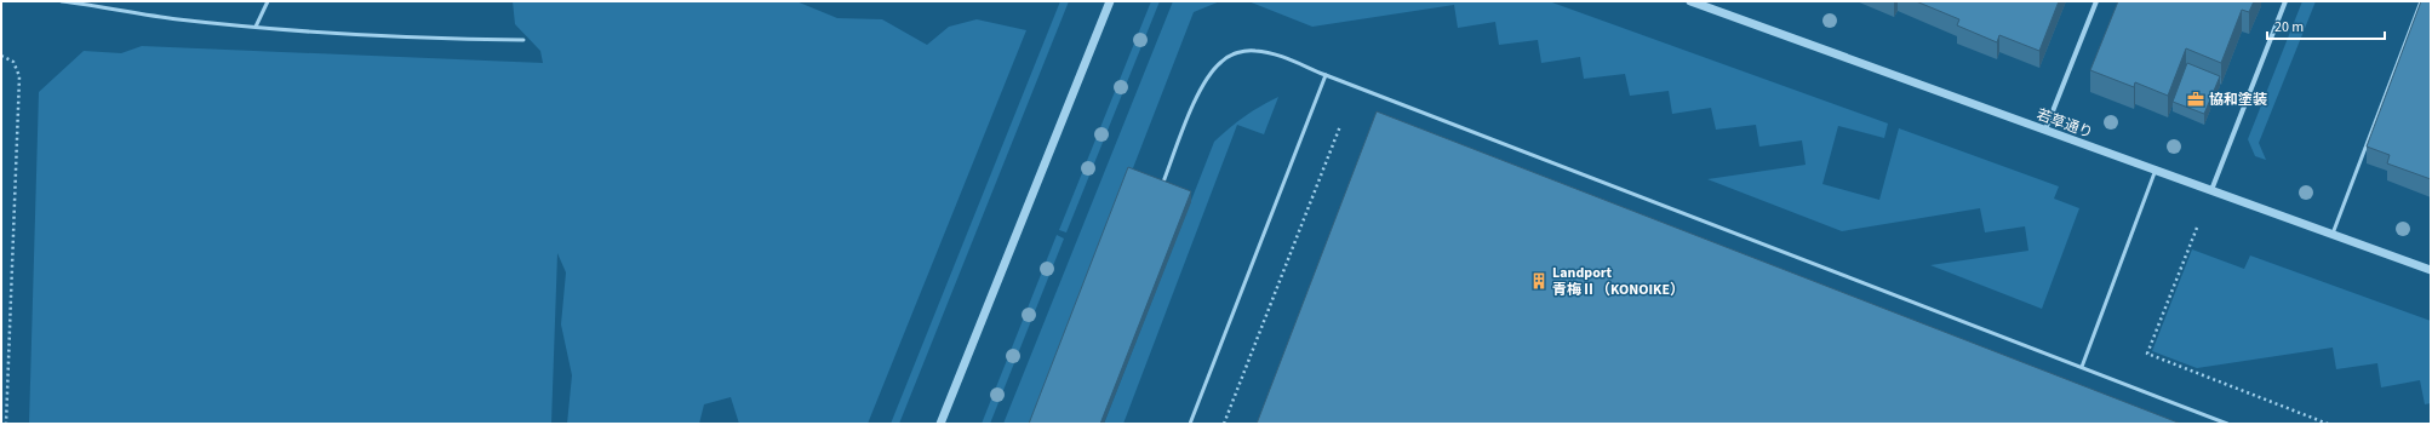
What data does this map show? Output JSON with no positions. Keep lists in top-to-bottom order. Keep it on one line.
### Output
{"streets":{"street":["若草通り"]},"places":{"office":["協和塗装"],"building":["Landport 青梅Ⅱ（KONOIKE）"]},"scale_bar":"20 m"}
